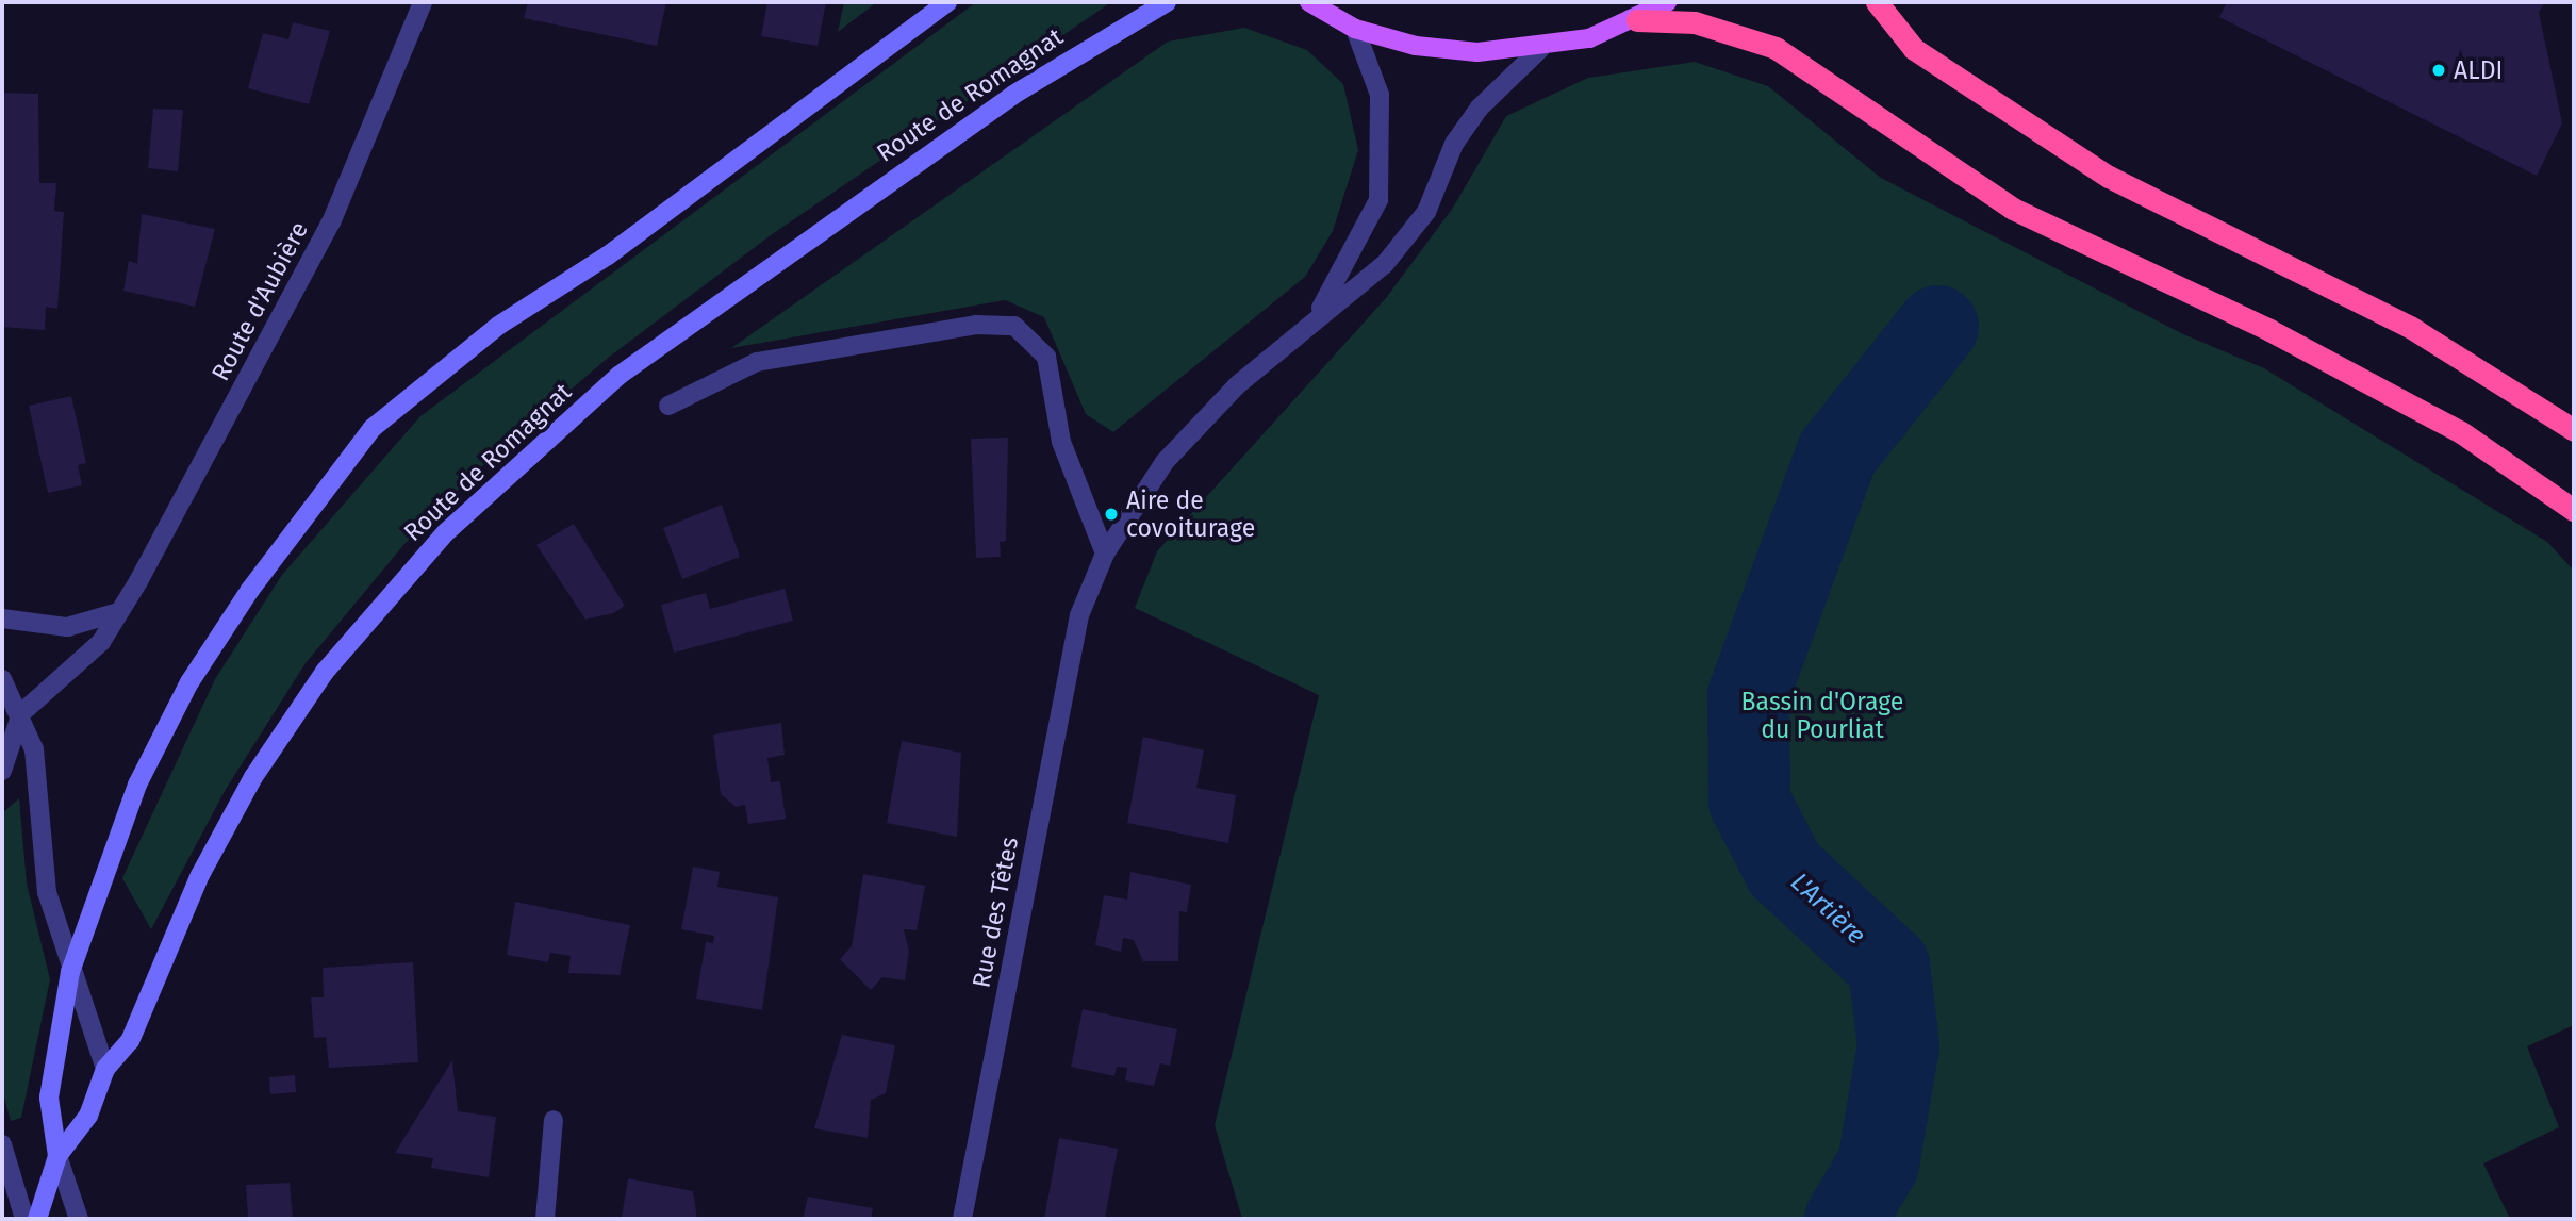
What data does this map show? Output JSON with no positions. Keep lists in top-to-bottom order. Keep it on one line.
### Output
{"streets":{"main road":["Route de Romagnat"],"street":["Route d'Aubière","Rue des Têtes"]},"water":["L'Artière"],"parks":["Bassin d'Orage du Pourliat"],"places":["ALDI","Aire de covoiturage"]}
